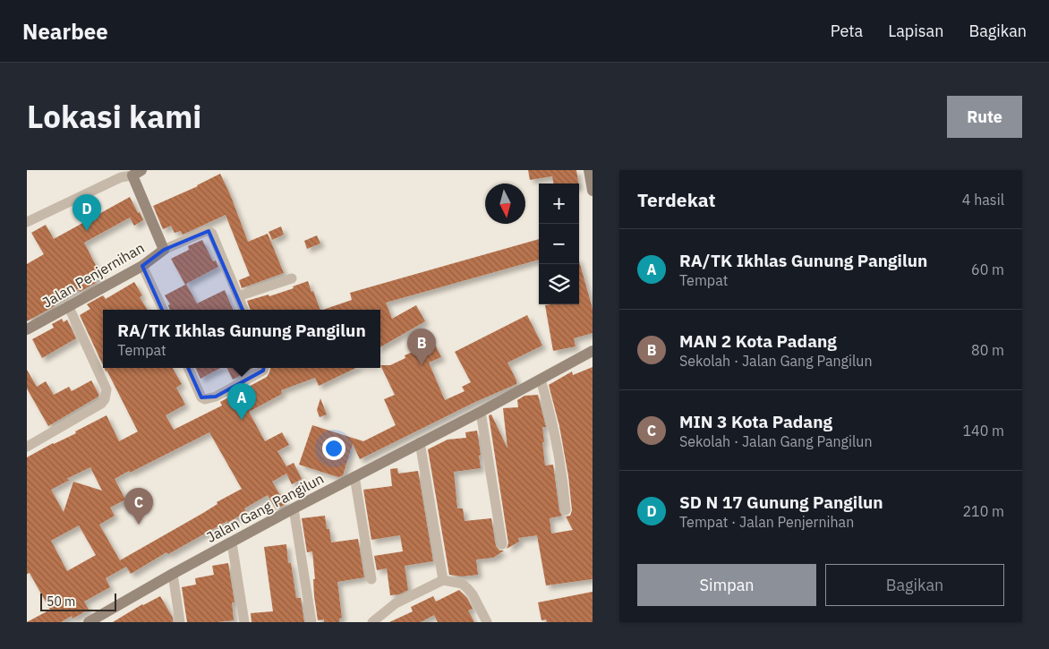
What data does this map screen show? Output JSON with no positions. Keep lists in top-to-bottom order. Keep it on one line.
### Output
{"streets":{"street":["Jalan Penjernihan","Jalan Gang Pangilun"]},"scale_bar":"50 m","north":"bottom","page":{"header":"Nearbee","nav":["Peta","Lapisan","Bagikan"],"title":"Lokasi kami","buttons":["Rute",["Simpan","Bagikan"]],"heading":["Terdekat","4 hasil"],"map_buttons":["+","−"],"pins":["D","B","A","C"],"list":[{"mark":"A","name":"RA/TK Ikhlas Gunung Pangilun","note":"Tempat","value":"60 m"},{"mark":"B","name":"MAN 2 Kota Padang","note":"Sekolah · Jalan Gang Pangilun","value":"80 m"},{"mark":"C","name":"MIN 3 Kota Padang","note":"Sekolah · Jalan Gang Pangilun","value":"140 m"},{"mark":"D","name":"SD N 17 Gunung Pangilun","note":"Tempat · Jalan Penjernihan","value":"210 m"}],"popup":["RA/TK Ikhlas Gunung Pangilun","Tempat"],"scale":"50 m"}}
